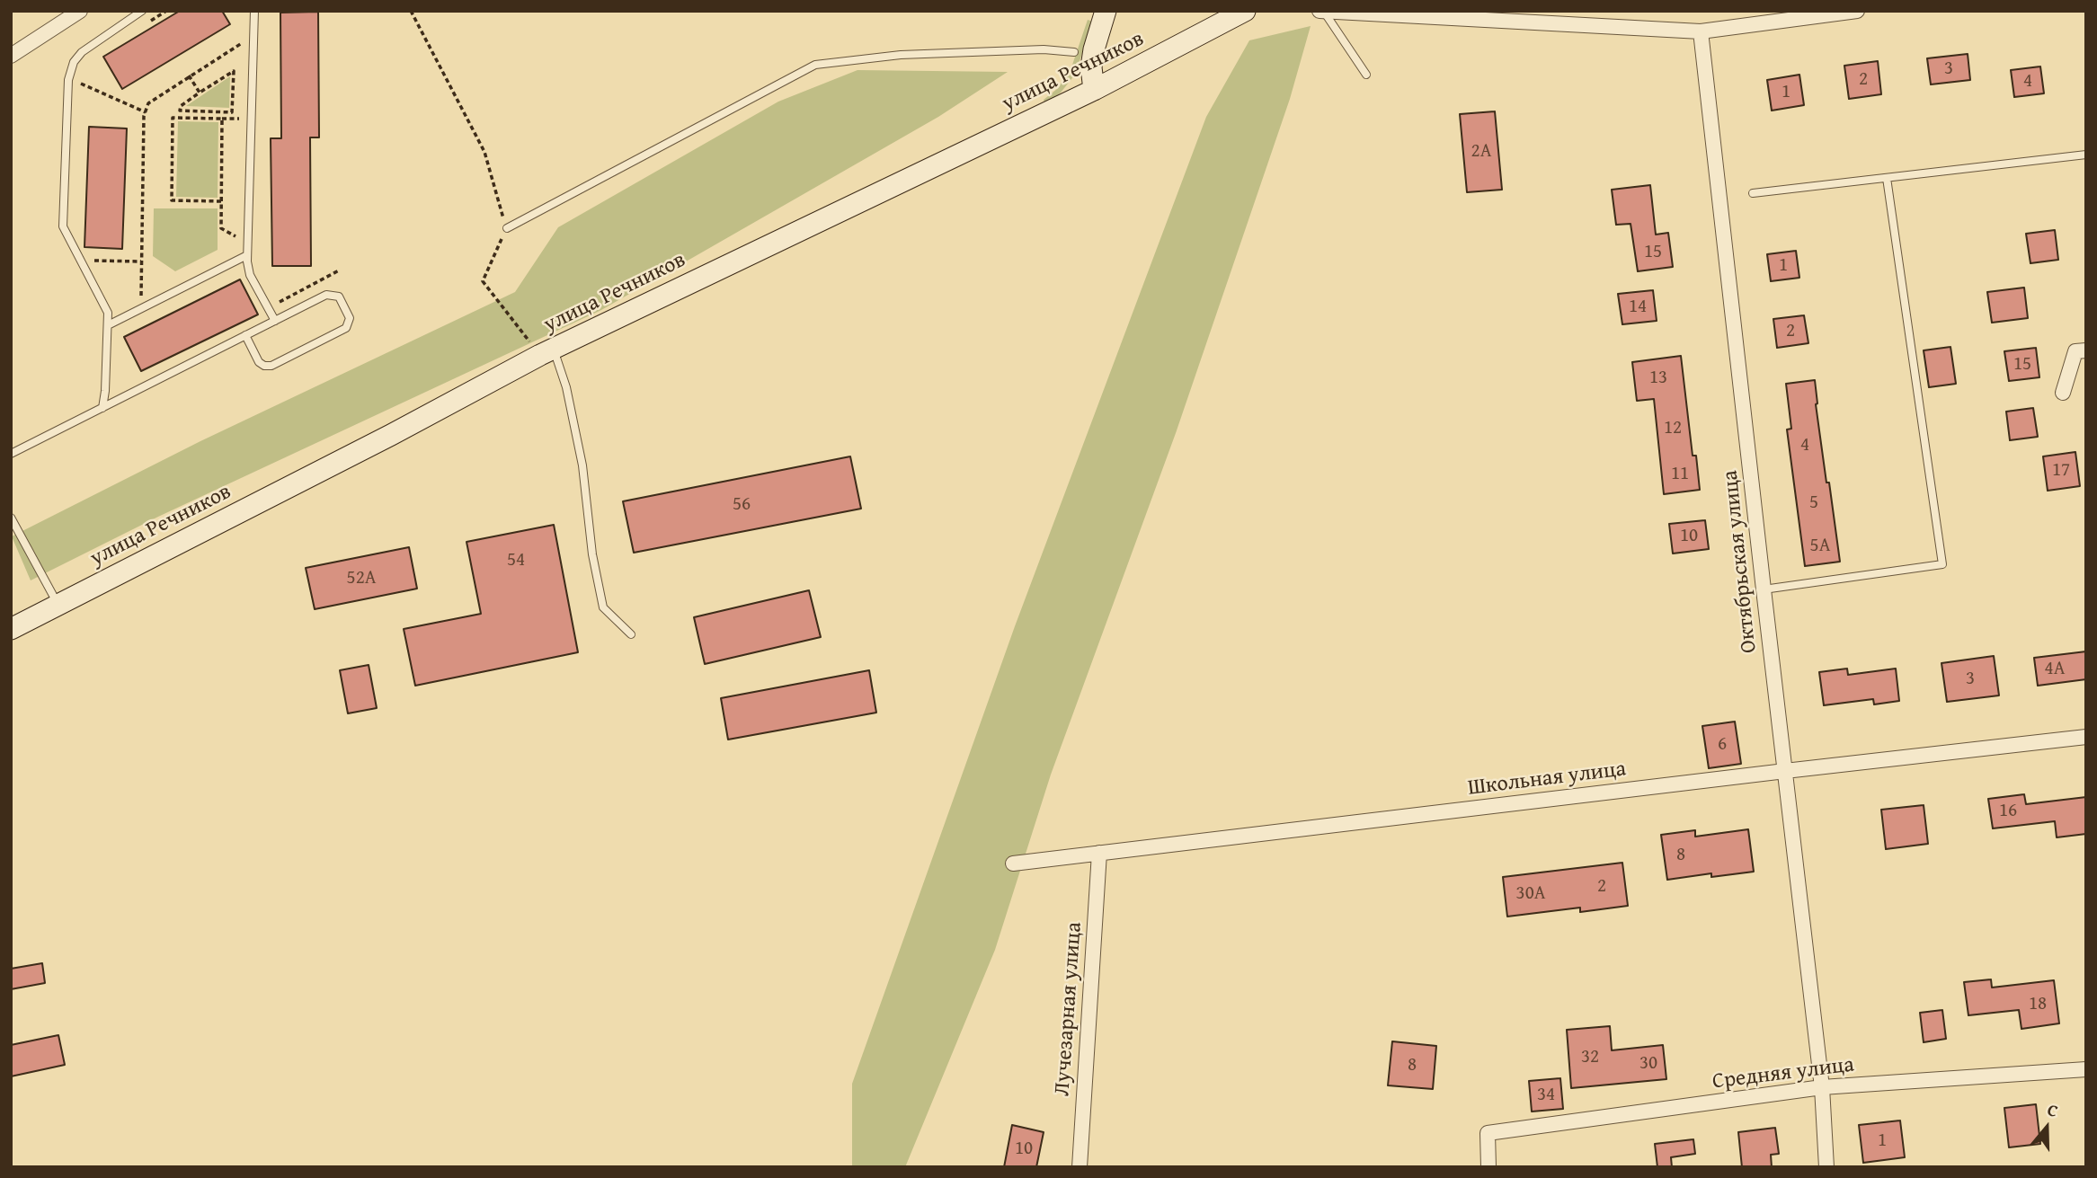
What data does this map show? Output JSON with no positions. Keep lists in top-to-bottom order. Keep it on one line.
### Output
{"streets":{"street":["улица Речников","Октябрьская улица","Школьная улица","Лучезарная улица","Средняя улица"]},"crossings":[["Октябрьская улица","Школьная улица"],["Октябрьская улица","Средняя улица"],["Школьная улица","Лучезарная улица"]],"house_numbers":["3","2","4","1","2А","15","1","14","2","15","13","12","4","17","11","5","56","10","5А","54","52А","4А","3","6","16","8","2","30А","18","32","30","8","34","1","10"],"north":"top"}
